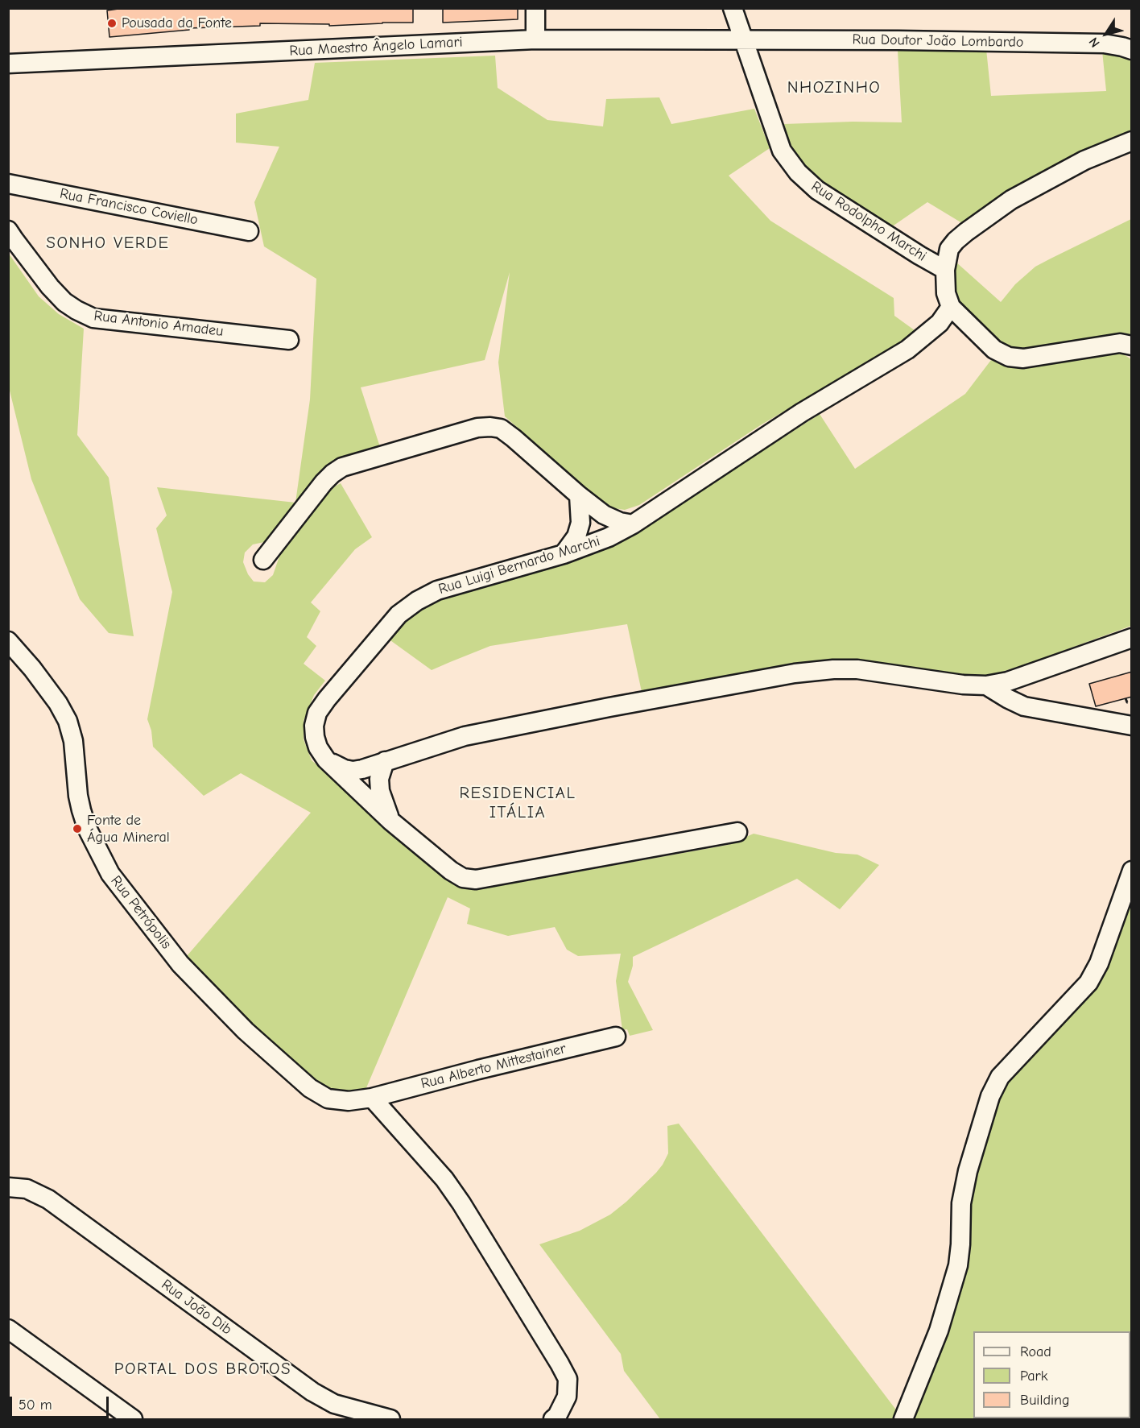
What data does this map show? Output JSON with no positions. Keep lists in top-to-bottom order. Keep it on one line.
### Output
{"streets":{"street":["Rua Doutor João Lombardo","Rua Maestro Ângelo Lamari","Rua Francisco Coviello","Rua Rodolpho Marchi","Rua Antonio Amadeu","Rua Luigi Bernardo Marchi","Rua Petrópolis","Rua Alberto Mittestainer","Rua João Dib"]},"crossings":[["Rua Doutor João Lombardo","Rua Maestro Ângelo Lamari"],["Rua Doutor João Lombardo","Rua Rodolpho Marchi"],["Rua Maestro Ângelo Lamari","Rua Rodolpho Marchi"],["Rua Petrópolis","Rua Alberto Mittestainer"]],"districts":["NHOZINHO","SONHO VERDE","RESIDENCIAL ITÁLIA","PORTAL DOS BROTOS"],"places":["Pousada da Fonte","Fonte de Água Mineral"],"legend":["Road","Park","Building"],"scale_bar":"50 m","north":"bottom left"}
